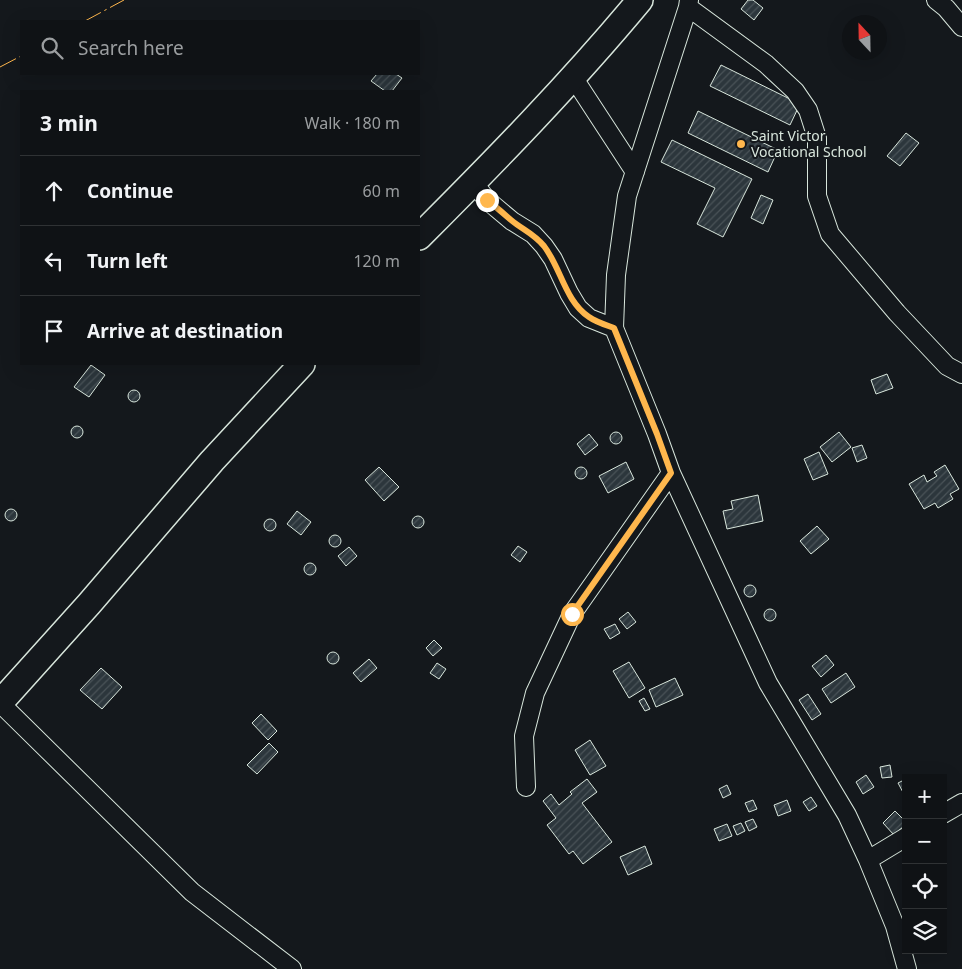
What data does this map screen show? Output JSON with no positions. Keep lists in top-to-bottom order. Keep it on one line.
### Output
{"places":["Saint Victor Vocational School"],"north":"top","page":{"search":"Search here","heading":["3 min","Walk · 180 m"],"list":[["Continue","60 m"],["Turn left","120 m"],"Arrive at destination"],"map_buttons":["+","−"]}}
